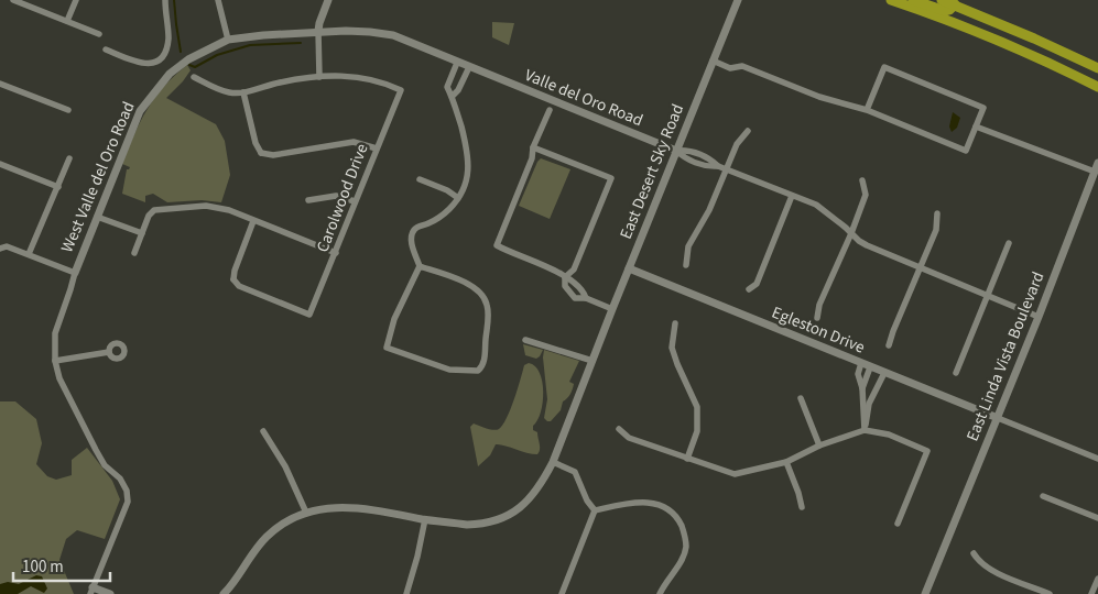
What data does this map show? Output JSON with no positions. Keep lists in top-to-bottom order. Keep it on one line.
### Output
{"streets":{"street":["Valle del Oro Road","East Desert Sky Road","West Valle del Oro Road","Carolwood Drive","Egleston Drive","East Linda Vista Boulevard"]},"crossings":[["Valle del Oro Road","East Desert Sky Road"],["Valle del Oro Road","West Valle del Oro Road"],["East Desert Sky Road","Egleston Drive"],["Egleston Drive","East Linda Vista Boulevard"]],"scale_bar":"100 m"}
